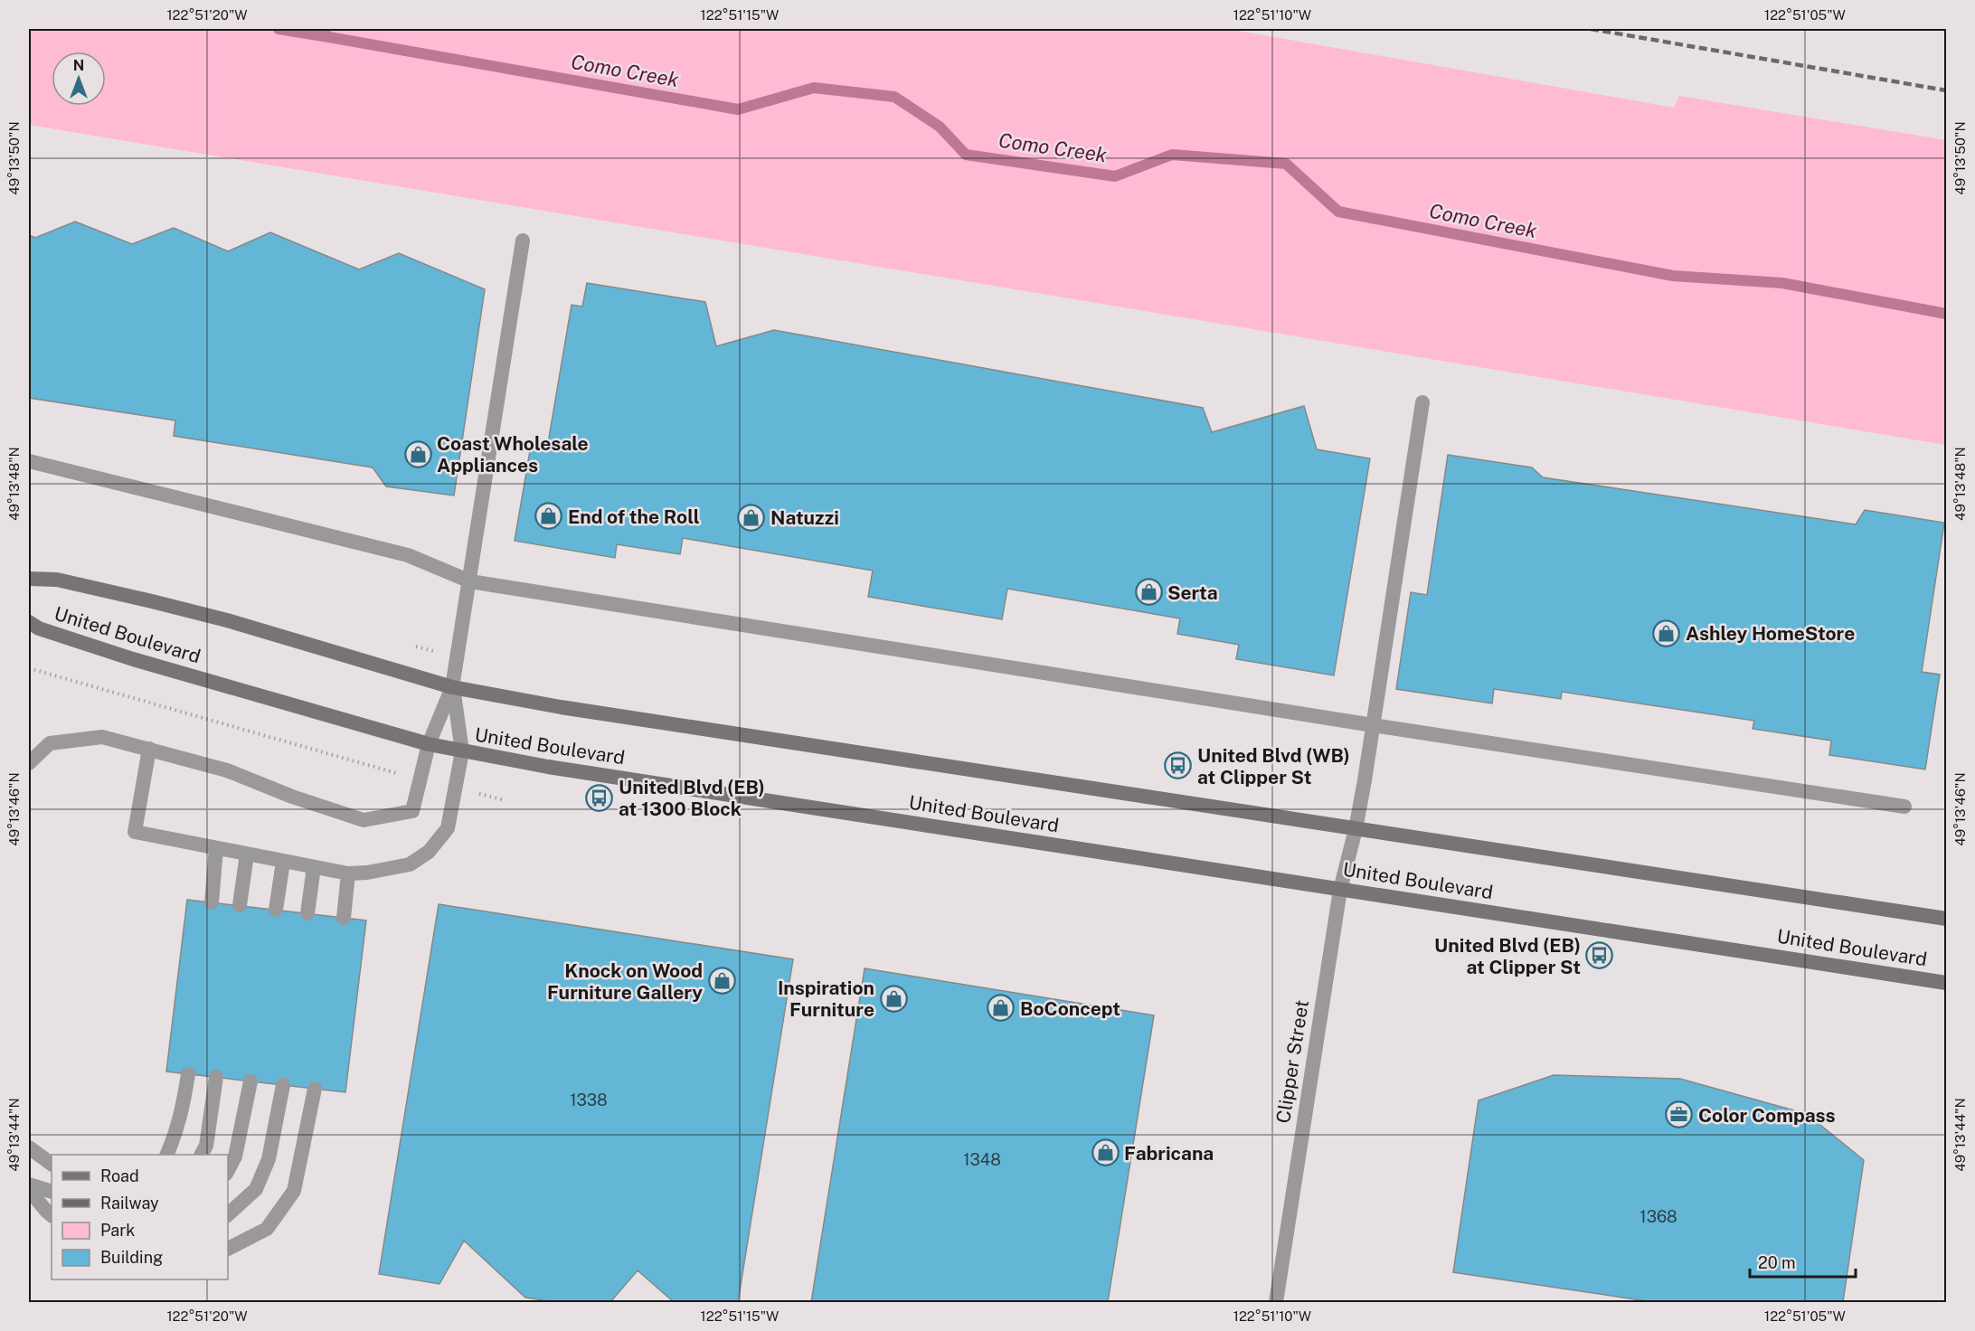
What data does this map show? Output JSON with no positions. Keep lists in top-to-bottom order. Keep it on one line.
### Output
{"streets":{"main road":["United Boulevard"],"street":["Clipper Street"]},"crossings":[["United Boulevard","Clipper Street"]],"water":["Como Creek"],"places":{"shop":["Coast Wholesale Appliances","End of the Roll","Natuzzi","Serta","Ashley HomeStore","Knock on Wood Furniture Gallery","Inspiration Furniture","BoConcept","Fabricana"],"bus stop":["United Blvd (WB) at Clipper St","United Blvd (EB) at 1300 Block","United Blvd (EB) at Clipper St"],"office":["Color Compass"]},"house_numbers":["1338","1348","1368"],"legend":["Road","Railway","Park","Building"],"scale_bar":"20 m","north":"top","coordinates":["122°51'20\"W","122°51'15\"W","122°51'10\"W","122°51'05\"W","49°13'50\"N","49°13'48\"N","49°13'46\"N","49°13'44\"N"]}
